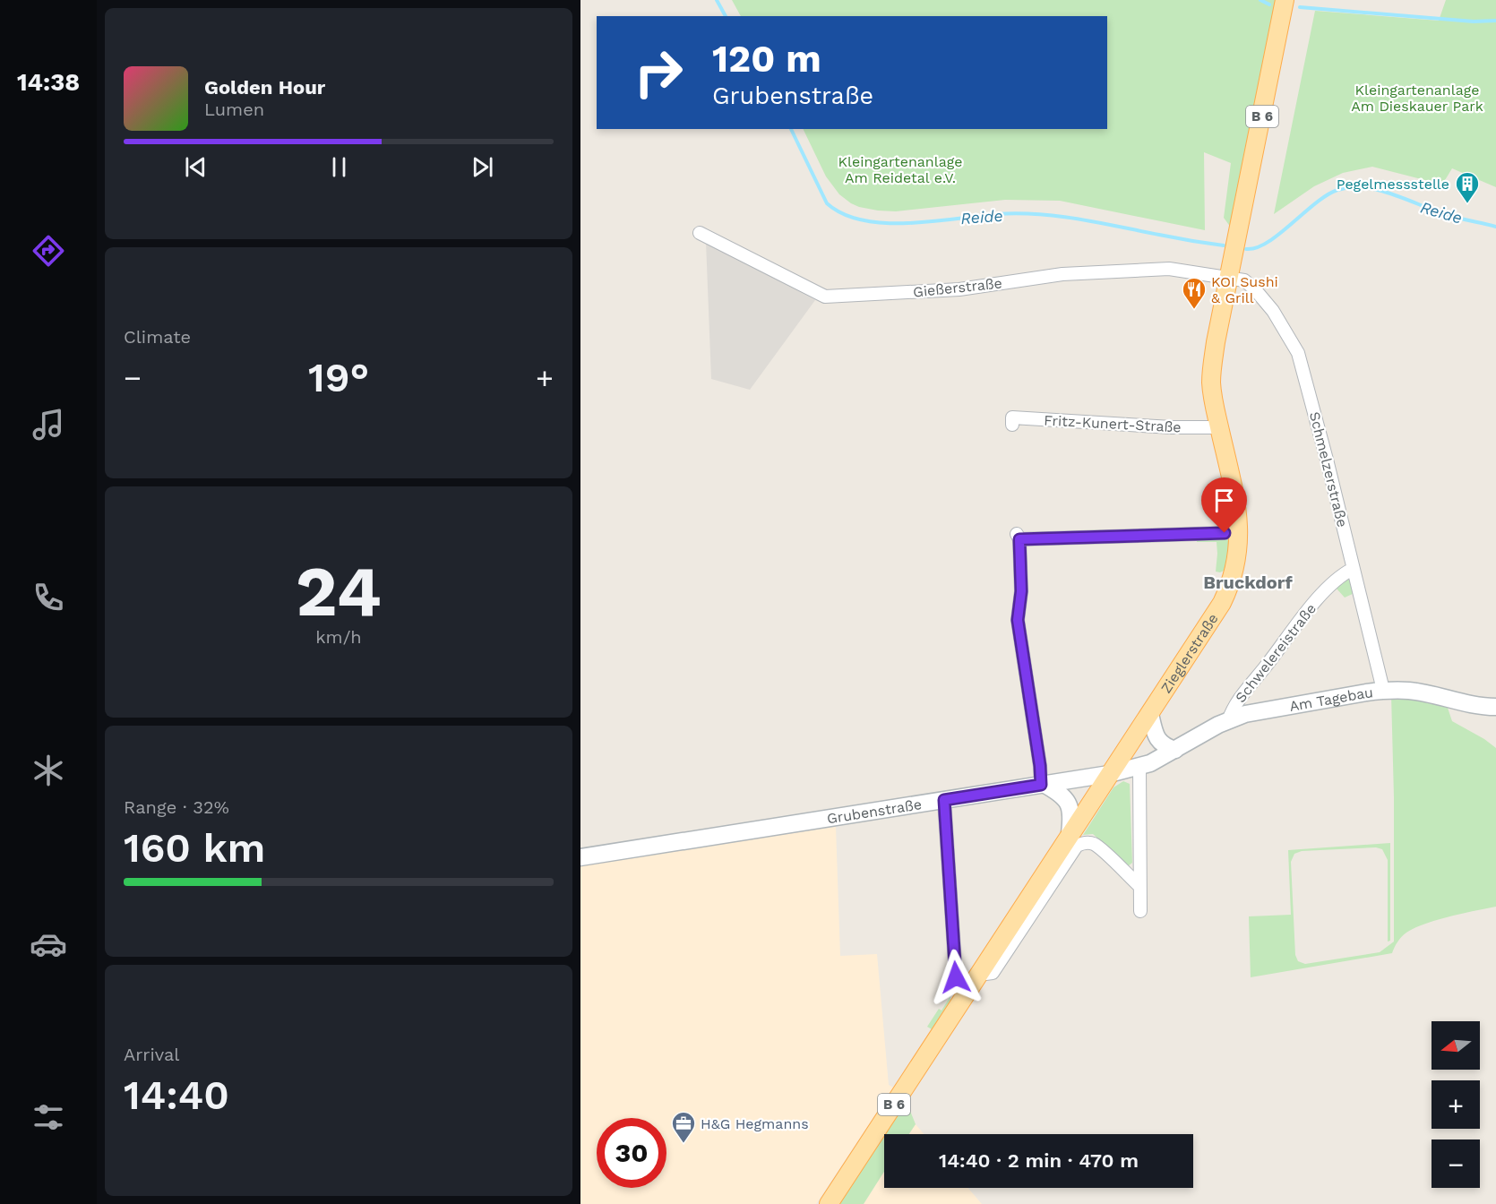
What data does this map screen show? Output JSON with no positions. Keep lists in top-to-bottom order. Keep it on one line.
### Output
{"streets":{"main road":["B 6","Zieglerstraße"],"street":["Gießerstraße","Fritz-Kunert-Straße","Schmelzerstraße","Schwelereistraße","Am Tagebau","Grubenstraße"]},"crossings":[["Gießerstraße","Schmelzerstraße"],["Gießerstraße","Zieglerstraße"],["Fritz-Kunert-Straße","Zieglerstraße"],["Schmelzerstraße","Schwelereistraße"],["Schmelzerstraße","Zieglerstraße"],["Schmelzerstraße","Am Tagebau"],["Schwelereistraße","Am Tagebau"],["Zieglerstraße","Am Tagebau"],["Zieglerstraße","Grubenstraße"],["Am Tagebau","Grubenstraße"]],"districts":["Bruckdorf"],"water":["Reide"],"parks":["Kleingartenanlage Am Dieskauer Park","Kleingartenanlage Am Reidetal e.V."],"places":{"building":["Pegelmessstelle"],"restaurant":["KOI Sushi & Grill"],"office":["H&G Hegmanns"]},"north":"left","page":{"tabs":"14:38","turn":["120 m","Grubenstraße"],"song":["Golden Hour","Lumen"],"tile":["Climate",["24","km/h"],["Range · 32%","160 km"],["Arrival","14:40"]],"heat":["−","19°","+"],"map_buttons":["+","−"],"limit":"30","trip":"14:40 · 2 min · 470 m"}}
